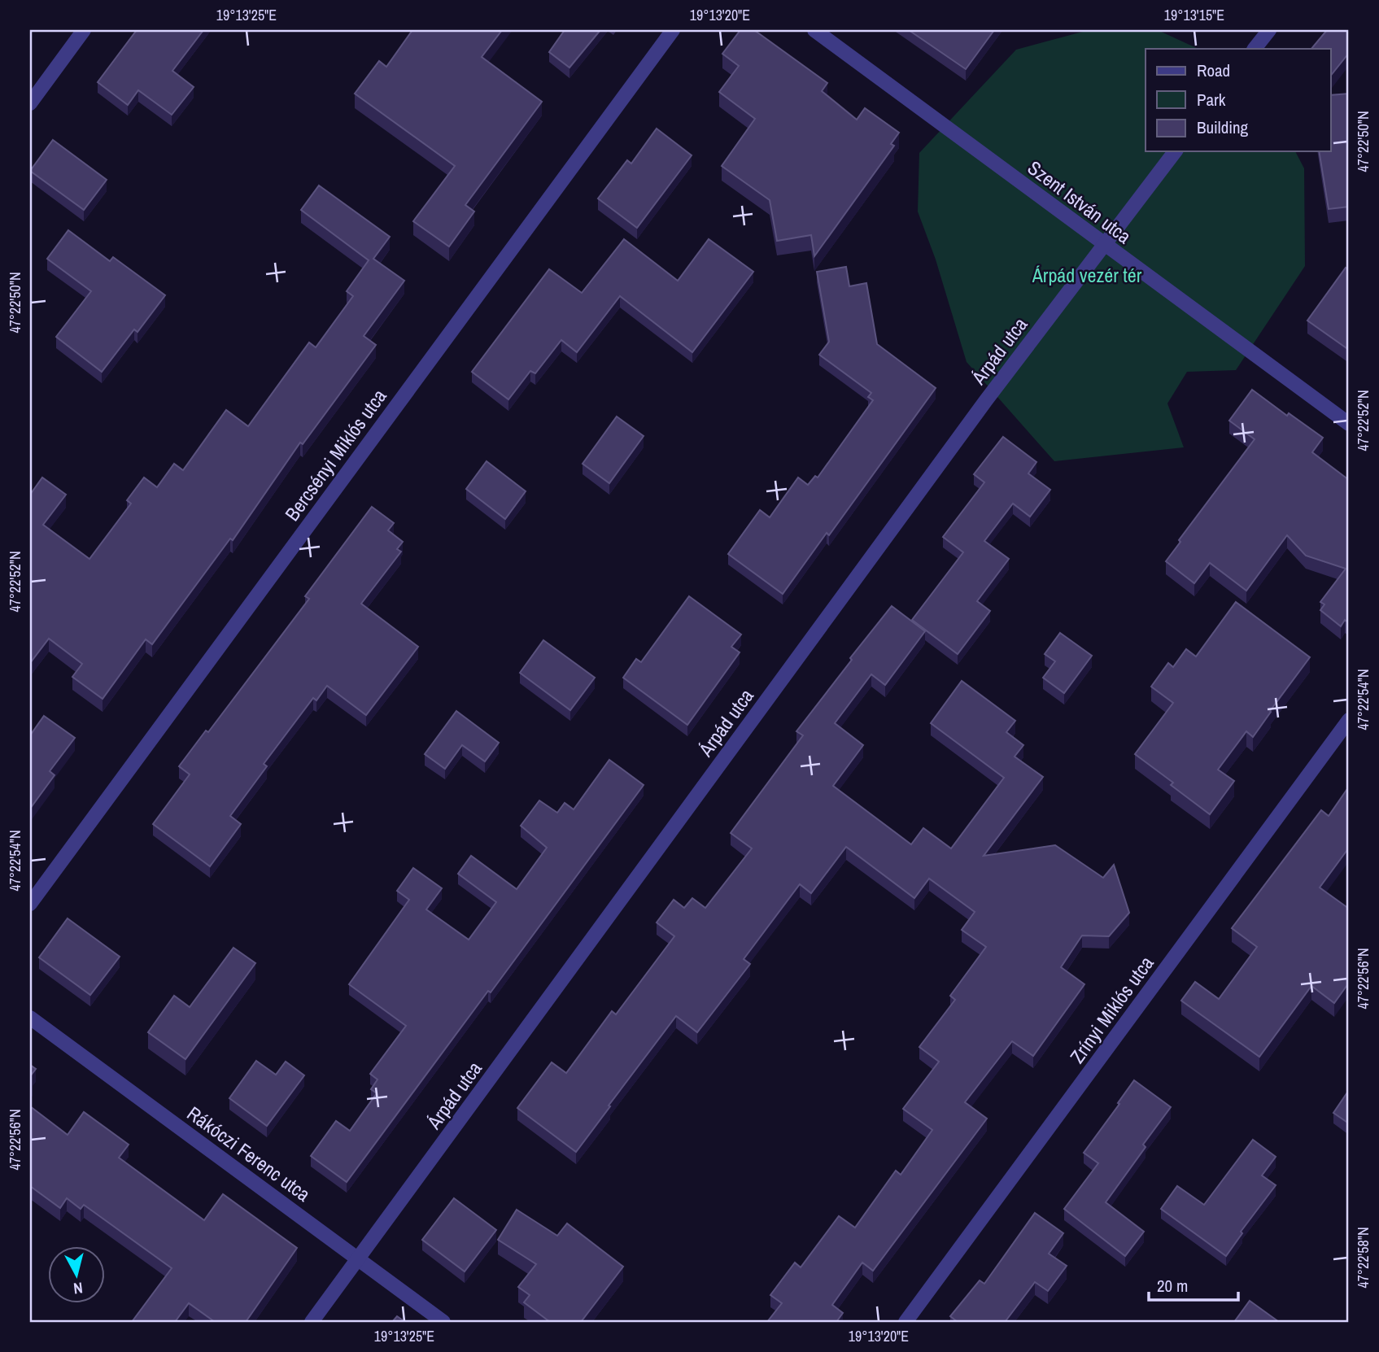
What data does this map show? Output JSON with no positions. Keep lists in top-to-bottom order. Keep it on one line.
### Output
{"streets":{"street":["Szent István utca","Árpád utca","Bercsényi Miklós utca","Zrínyi Miklós utca","Rákóczi Ferenc utca"]},"crossings":[["Szent István utca","Árpád utca"],["Árpád utca","Rákóczi Ferenc utca"]],"parks":["Árpád vezér tér"],"legend":["Road","Park","Building"],"scale_bar":"20 m","north":"bottom","coordinates":["19°13'25\"E","19°13'20\"E","19°13'15\"E","47°22'50\"N","47°22'52\"N","47°22'54\"N","47°22'56\"N","47°22'58\"N"]}
